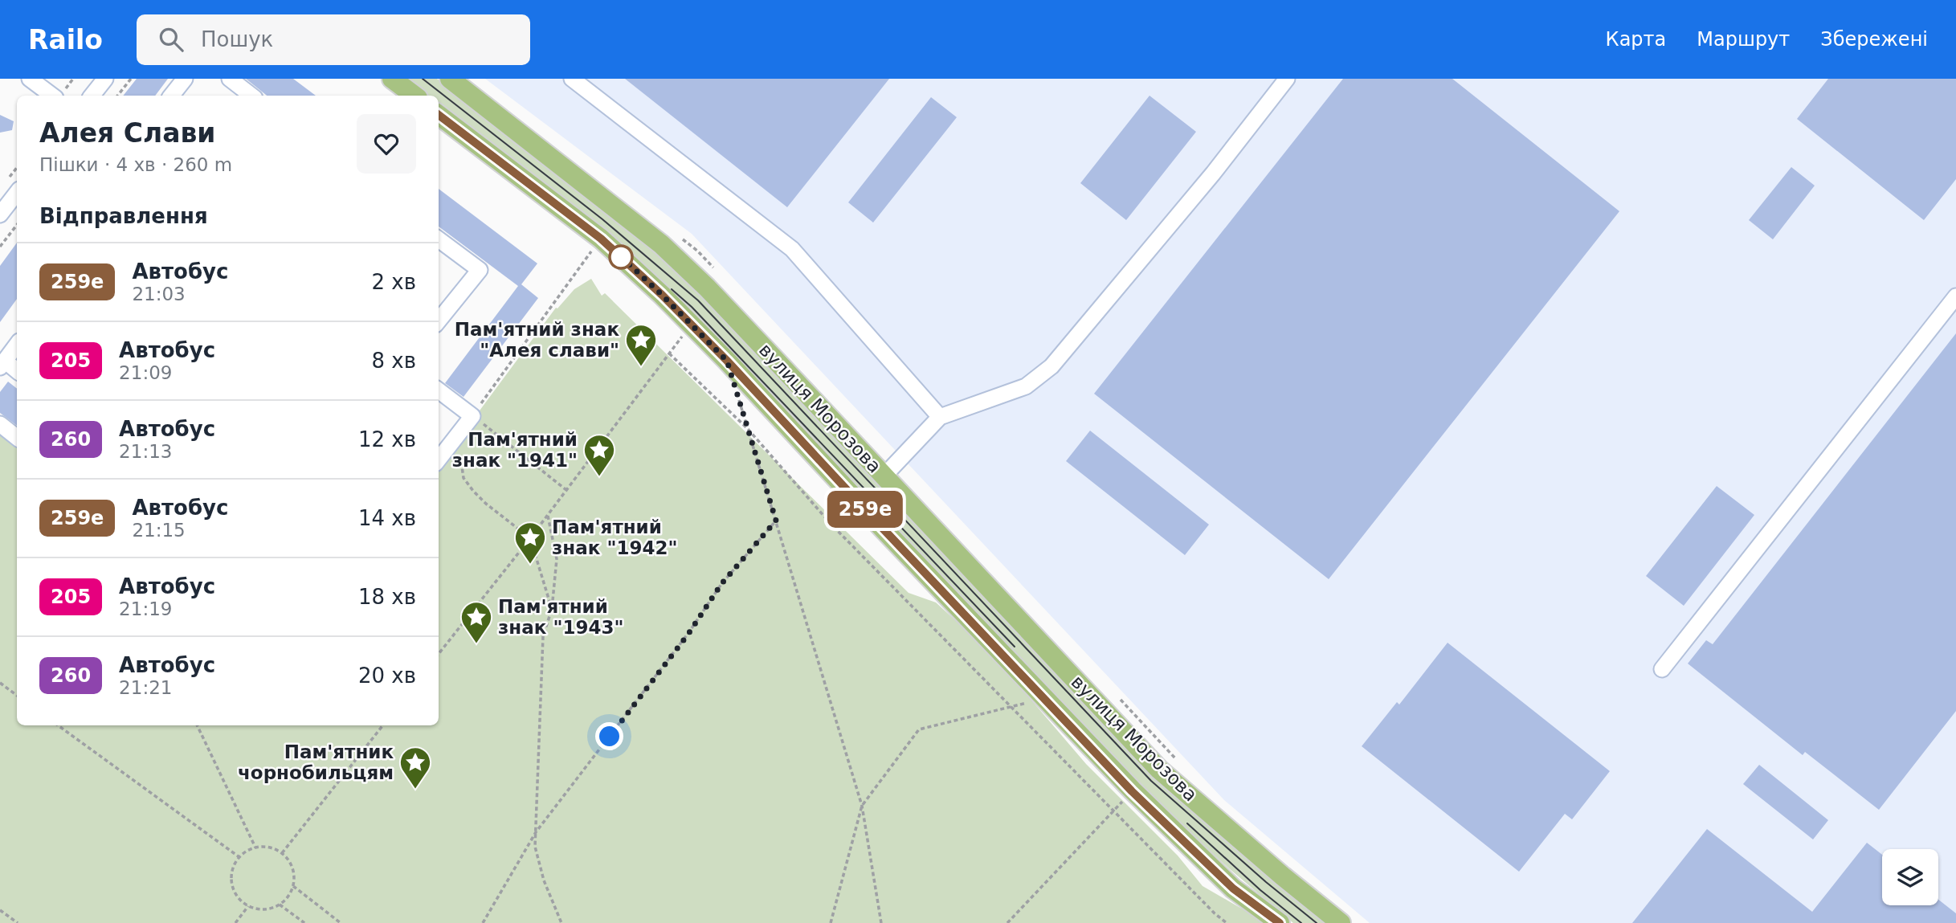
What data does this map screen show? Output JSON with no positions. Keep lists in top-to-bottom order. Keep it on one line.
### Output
{"streets":{"main road":["вулиця Морозова"]},"places":{"place":["Пам'ятний знак \"Алея слави\"","Пам'ятний знак \"1941\"","Пам'ятний знак \"1942\"","Пам'ятний знак \"1943\"","Пам'ятник чорнобильцям"]},"lines":["bus line 259е"],"page":{"header":"Railo","search":"Пошук","nav":["Карта","Маршрут","Збережені"],"on_map":"259е","heading":[["Aлея Слави","Пішки · 4 хв · 260 m"],"Відправлення"],"list":[{"mark":"259е","name":"Автобус","note":"21:03","value":"2 хв"},{"mark":"205","name":"Автобус","note":"21:09","value":"8 хв"},{"mark":"260","name":"Автобус","note":"21:13","value":"12 хв"},{"mark":"259е","name":"Автобус","note":"21:15","value":"14 хв"},{"mark":"205","name":"Автобус","note":"21:19","value":"18 хв"},{"mark":"260","name":"Автобус","note":"21:21","value":"20 хв"}]}}
